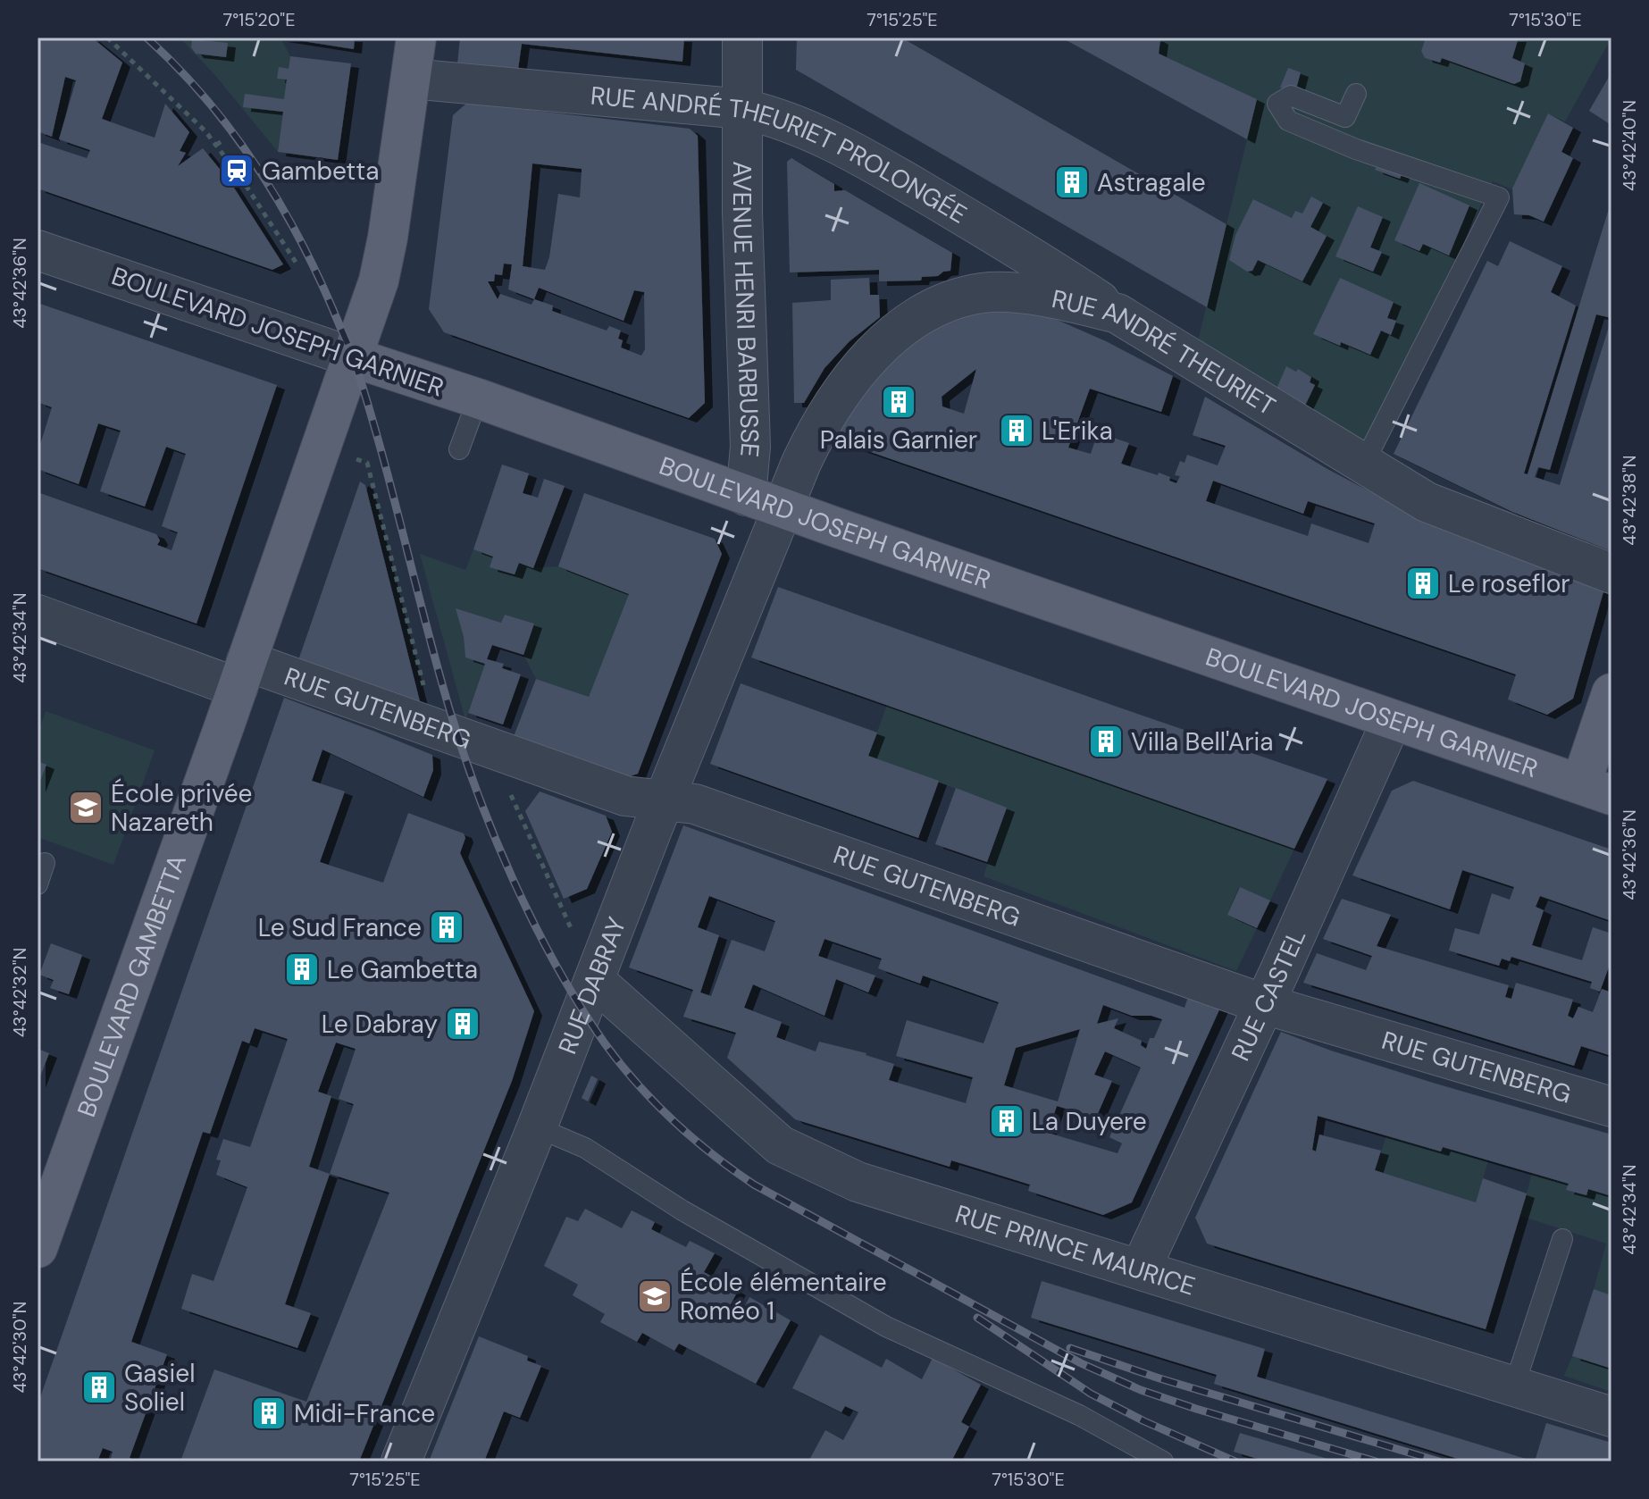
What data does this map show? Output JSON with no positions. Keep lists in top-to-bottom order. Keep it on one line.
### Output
{"streets":{"main road":["BOULEVARD JOSEPH GARNIER","BOULEVARD GAMBETTA"],"street":["RUE ANDRÉ THEURIET PROLONGÉE","AVENUE HENRI BARBUSSE","RUE ANDRÉ THEURIET","RUE GUTENBERG","RUE DABRAY","RUE CASTEL","RUE PRINCE MAURICE"]},"crossings":[["RUE ANDRÉ THEURIET PROLONGÉE","AVENUE HENRI BARBUSSE"],["RUE ANDRÉ THEURIET PROLONGÉE","RUE ANDRÉ THEURIET"],["RUE ANDRÉ THEURIET PROLONGÉE","BOULEVARD GAMBETTA"],["AVENUE HENRI BARBUSSE","BOULEVARD JOSEPH GARNIER"],["BOULEVARD JOSEPH GARNIER","RUE ANDRÉ THEURIET"],["BOULEVARD JOSEPH GARNIER","BOULEVARD GAMBETTA"],["BOULEVARD JOSEPH GARNIER","RUE DABRAY"],["BOULEVARD JOSEPH GARNIER","RUE CASTEL"],["RUE ANDRÉ THEURIET","RUE DABRAY"],["RUE GUTENBERG","BOULEVARD GAMBETTA"],["RUE GUTENBERG","RUE DABRAY"],["RUE GUTENBERG","RUE CASTEL"],["RUE DABRAY","RUE PRINCE MAURICE"],["RUE CASTEL","RUE PRINCE MAURICE"]],"places":{"station":["Gambetta"],"building":["Astragale","Palais Garnier","L'Erika","Le roseflor","Villa Bell'Aria","Le Sud France","Le Gambetta","Le Dabray","La Duyere","Gasiel Soliel","Midi-France"],"school or university":["École privée Nazareth","École élémentaire Roméo 1"]},"coordinates":["7°15'20\"E","7°15'25\"E","7°15'30\"E","43°42'40\"N","43°42'36\"N","43°42'38\"N","43°42'34\"N","43°42'32\"N","43°42'30\"N"]}
